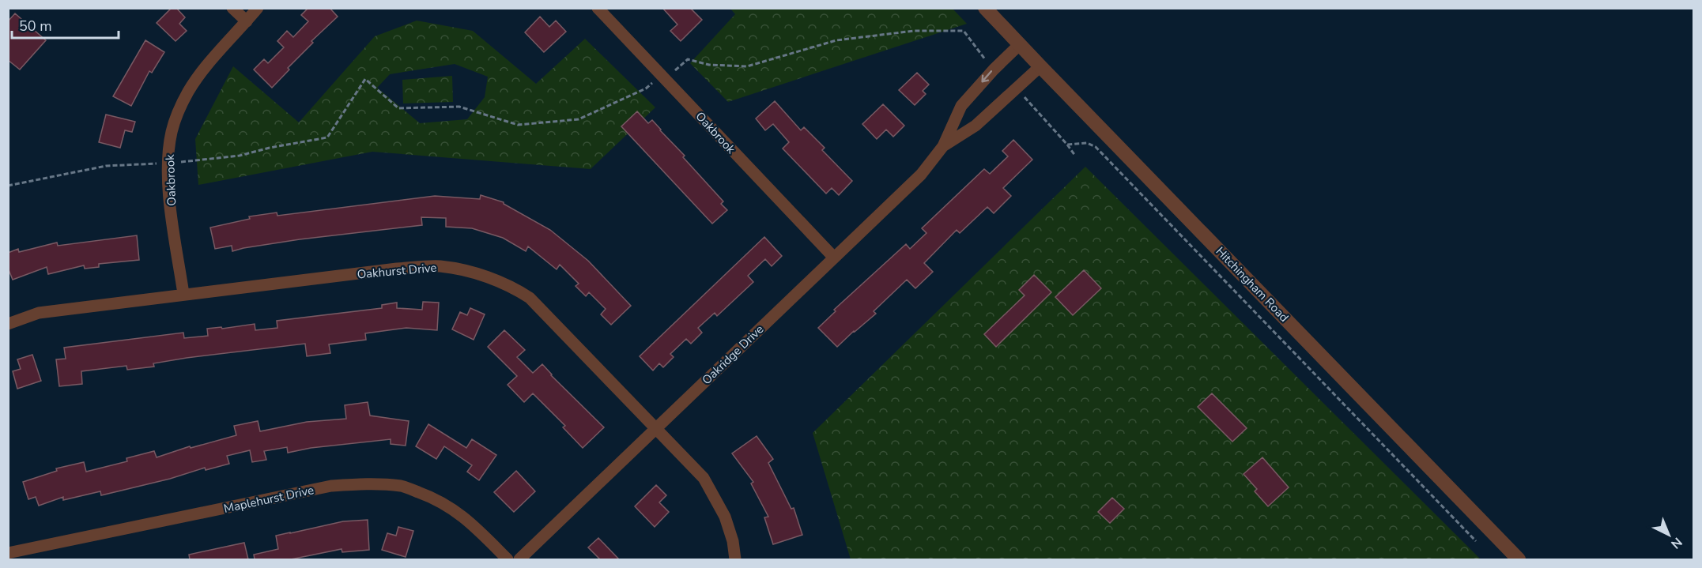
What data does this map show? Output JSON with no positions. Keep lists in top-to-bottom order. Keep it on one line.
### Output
{"streets":{"street":["Oakbrook","Oakhurst Drive","Hitchingham Road","Oakridge Drive","Maplehurst Drive"]},"crossings":[["Oakbrook","Oakhurst Drive"],["Oakbrook","Oakridge Drive"],["Oakhurst Drive","Oakridge Drive"],["Hitchingham Road","Oakridge Drive"]],"scale_bar":"50 m","north":"bottom right"}
